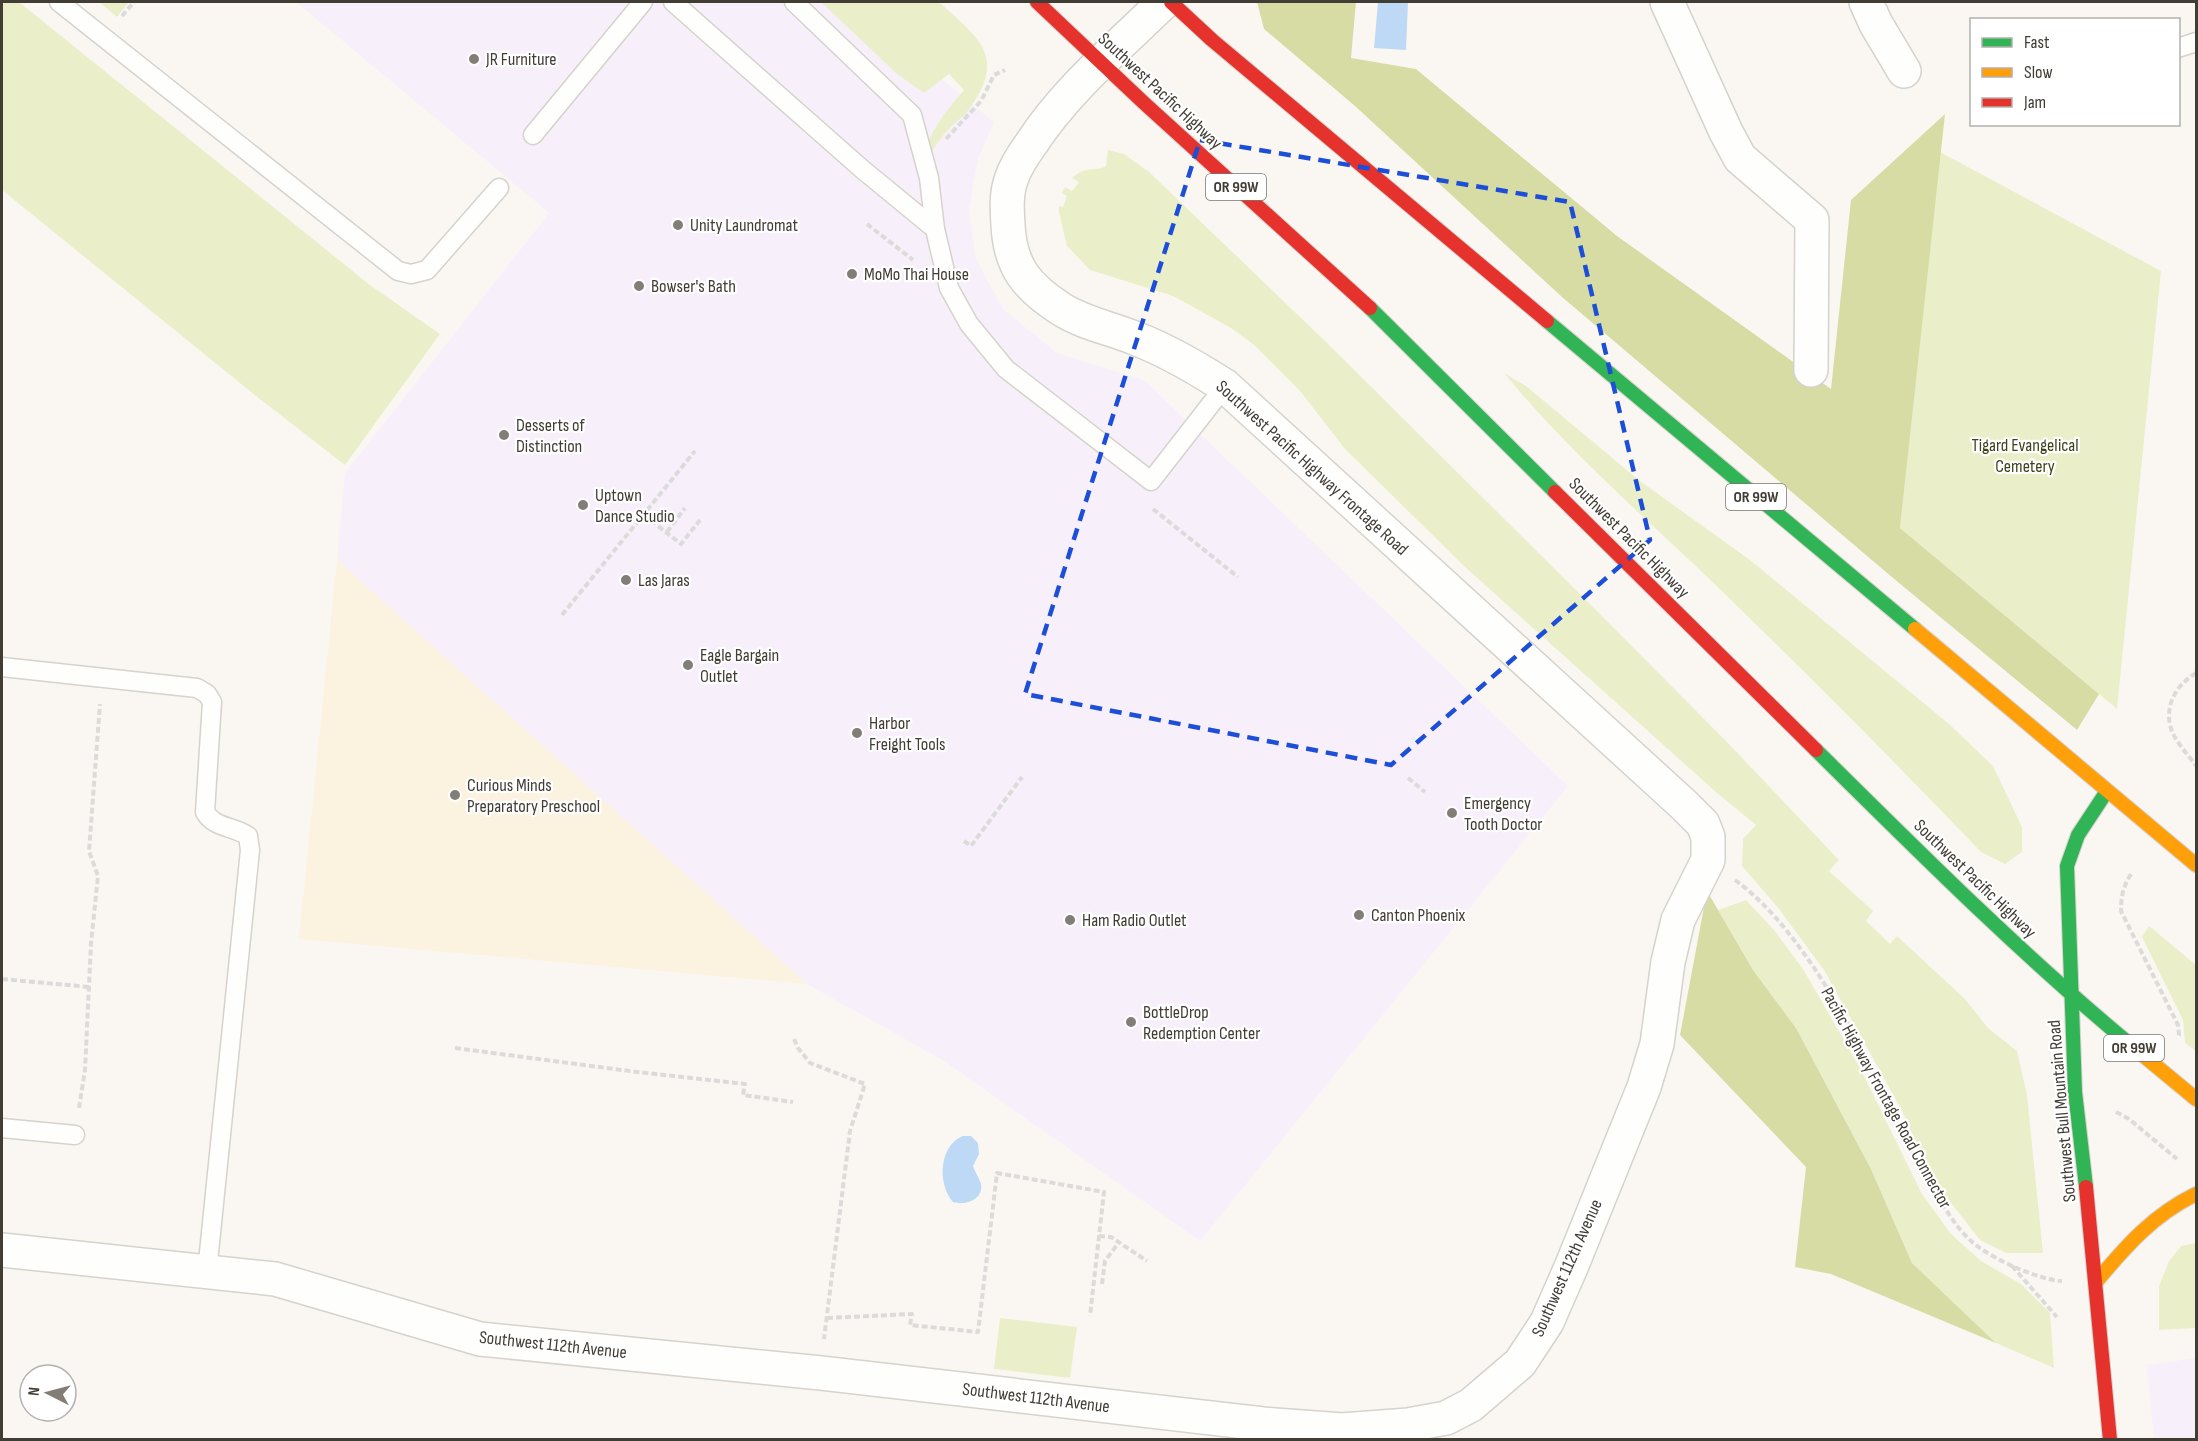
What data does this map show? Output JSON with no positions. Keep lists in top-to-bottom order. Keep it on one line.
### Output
{"streets":{"main road":["Southwest Pacific Highway","OR 99W","Southwest Bull Mountain Road"],"street":["Southwest Pacific Highway Frontage Road","Southwest 112th Avenue"],"path":["Pacific Highway Frontage Road Connector"]},"crossings":[["Southwest Pacific Highway","Southwest Pacific Highway Frontage Road"],["Southwest Pacific Highway","Southwest Bull Mountain Road"],["OR 99W","Southwest Bull Mountain Road"],["Southwest Pacific Highway Frontage Road","Pacific Highway Frontage Road Connector"],["Southwest Pacific Highway Frontage Road","Southwest 112th Avenue"],["Pacific Highway Frontage Road Connector","Southwest Bull Mountain Road"],["Pacific Highway Frontage Road Connector","Southwest 112th Avenue"]],"parks":["Tigard Evangelical Cemetery"],"places":["JR Furniture","Unity Laundromat","MoMo Thai House","Bowser's Bath","Desserts of Distinction","Uptown Dance Studio","Las Jaras","Eagle Bargain Outlet","Harbor Freight Tools","Curious Minds Preparatory Preschool","Emergency Tooth Doctor","Canton Phoenix","Ham Radio Outlet","BottleDrop Redemption Center"],"legend":["Fast","Slow","Jam"],"north":"left"}
